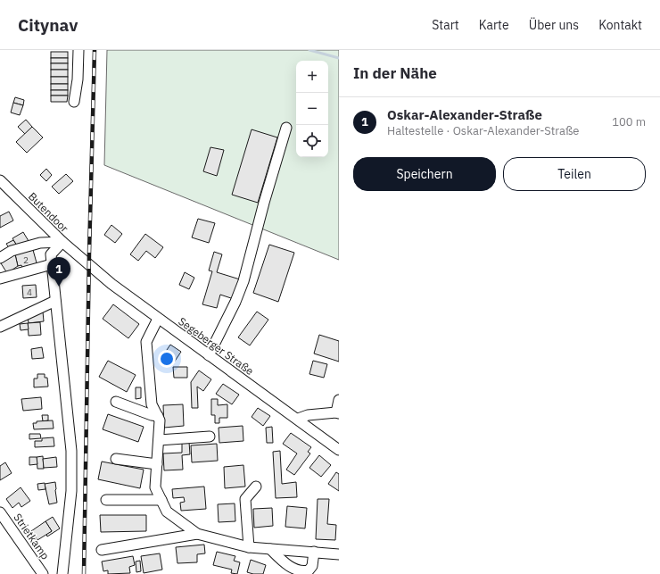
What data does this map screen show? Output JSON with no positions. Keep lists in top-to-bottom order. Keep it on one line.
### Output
{"streets":{"street":["Butendoor","Segeberger Straße","Strietkamp"]},"crossings":[["Butendoor","Segeberger Straße"]],"house_numbers":["2","4"],"page":{"header":"Citynav","nav":["Start","Karte","Über uns","Kontakt"],"heading":"In der Nähe","map_buttons":["+","−"],"list":[{"mark":"1","name":"Oskar-Alexander-Straße","note":"Haltestelle · Oskar-Alexander-Straße","value":"100 m"}],"buttons":["Speichern","Teilen"],"pins":"1"}}
